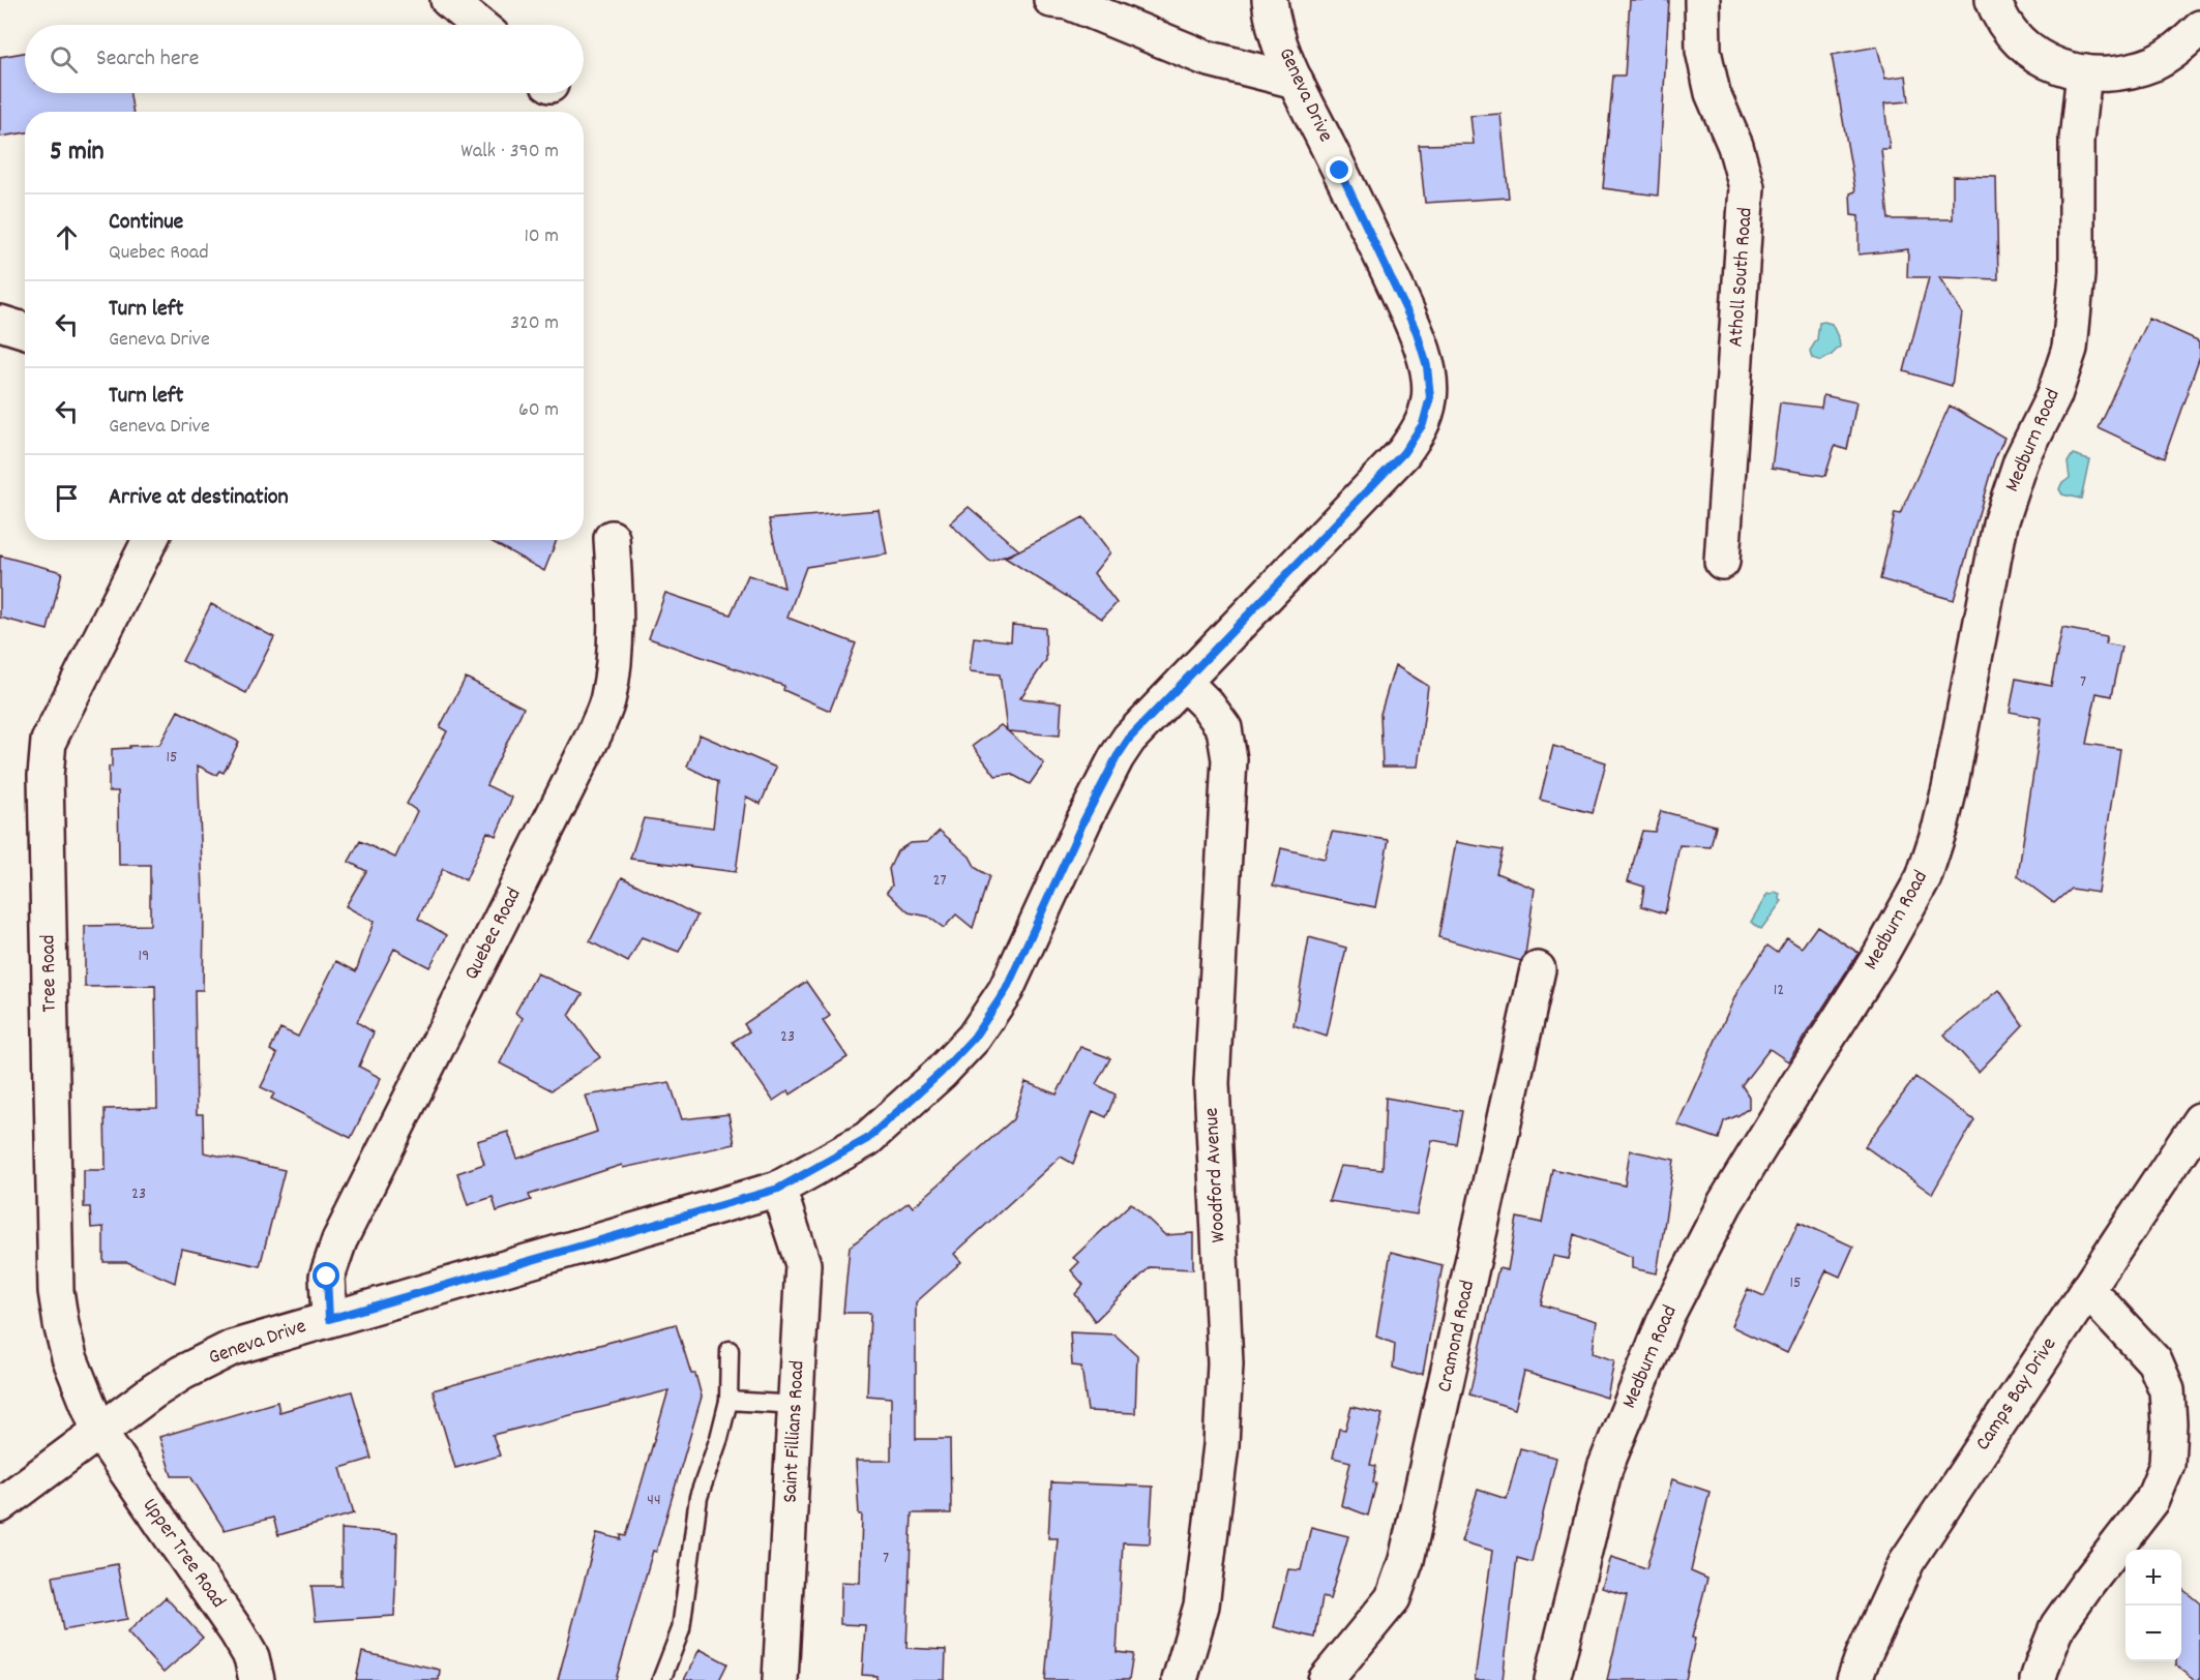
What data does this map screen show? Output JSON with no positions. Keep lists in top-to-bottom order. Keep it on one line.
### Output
{"streets":{"street":["Geneva Drive","Atholl South Road","Medburn Road","Quebec Road","Tree Road","Woodford Avenue","Cramond Road","Camps Bay Drive","Saint Fillians Road","Upper Tree Road"]},"crossings":[["Geneva Drive","Quebec Road"],["Geneva Drive","Tree Road"],["Geneva Drive","Woodford Avenue"],["Geneva Drive","Saint Fillians Road"],["Geneva Drive","Upper Tree Road"],["Tree Road","Upper Tree Road"]],"house_numbers":["7","15","27","19","12","23","23","15","44","7"],"page":{"search":"Search here","heading":["5 min","Walk · 390 m"],"list":[["Continue","Quebec Road","10 m"],["Turn left","Geneva Drive","320 m"],["Turn left","Geneva Drive","60 m"],"Arrive at destination"],"map_buttons":["+","−"]}}
